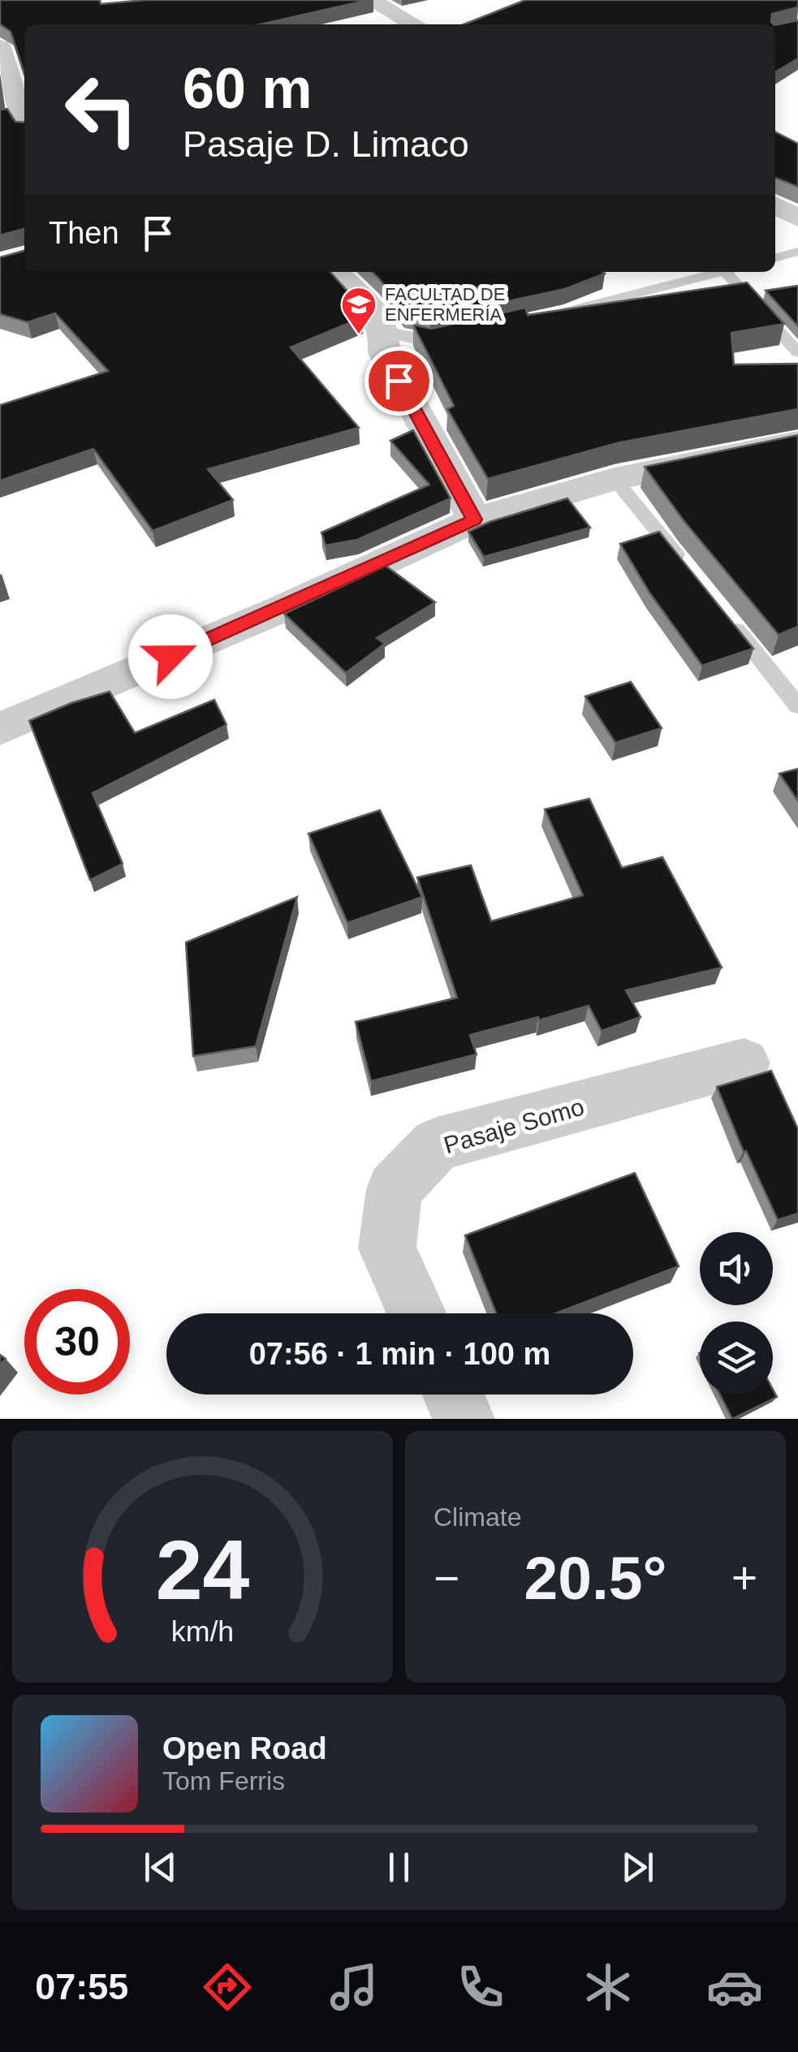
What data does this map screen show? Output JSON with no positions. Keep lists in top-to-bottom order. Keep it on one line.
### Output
{"streets":{"street":["Pasaje Somo"]},"places":{"school or university":["FACULTAD DE ENFERMERÍA"]},"page":{"turn":["60 m","Pasaje D. Limaco"],"then":"Then","limit":"30","trip":"07:56 · 1 min · 100 m","tile":"Climate","heat":["−","20.5°","+"],"song":["Open Road","Tom Ferris"],"tabs":"07:55","gauge":["24","km/h"]}}
